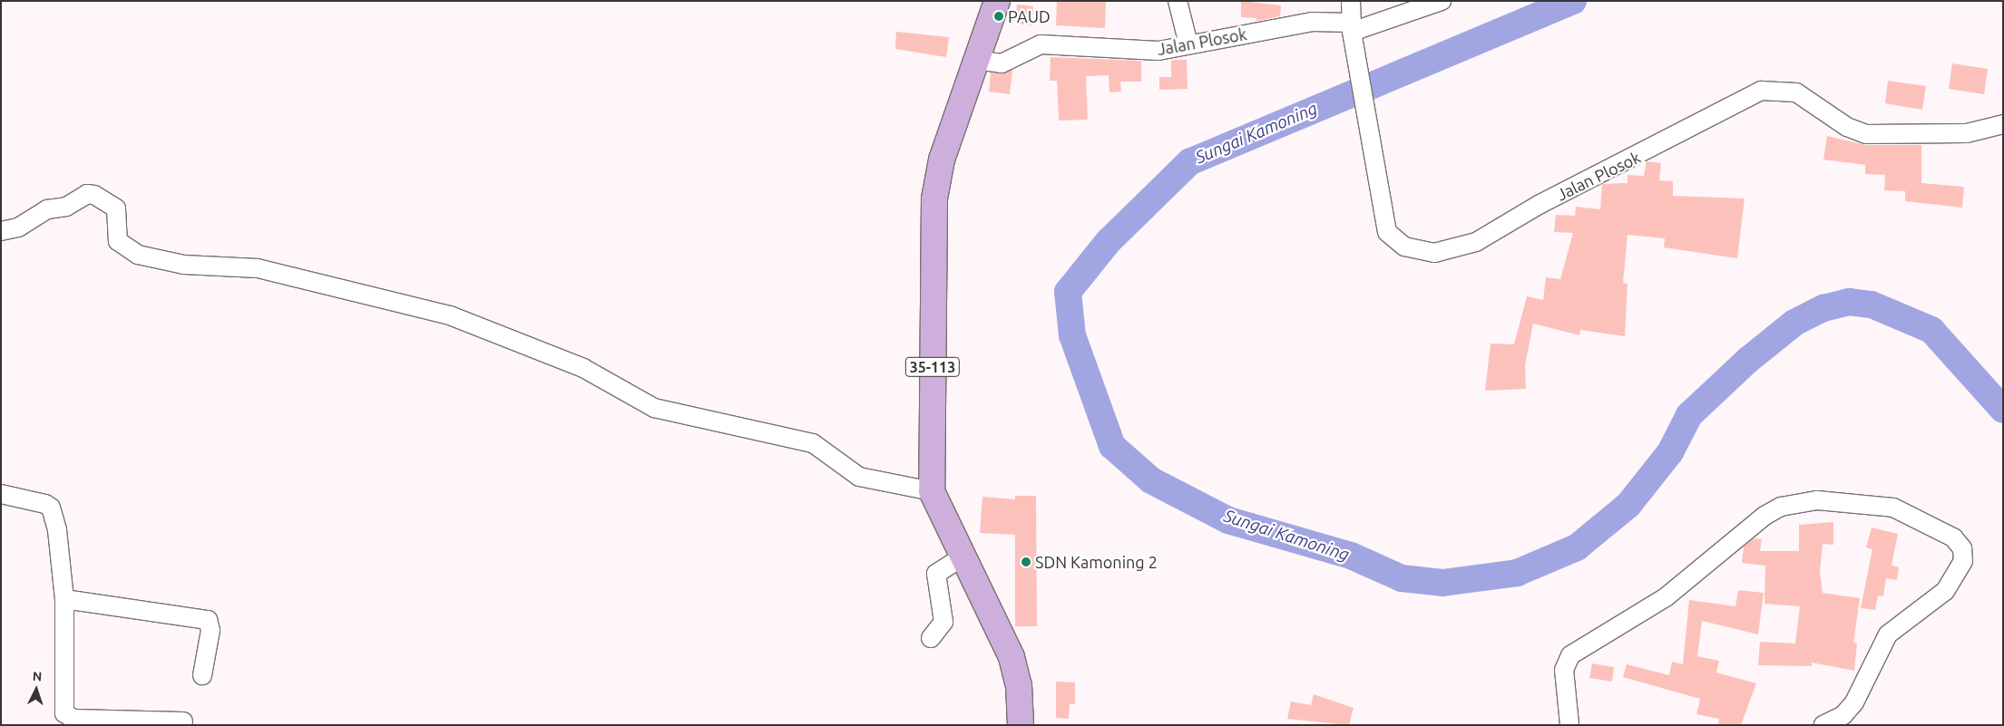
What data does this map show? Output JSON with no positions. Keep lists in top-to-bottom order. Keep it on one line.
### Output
{"streets":{"main road":["35-113"],"street":["Jalan Plosok"]},"crossings":[["Jalan Plosok","35-113"]],"water":["Sungai Kamoning"],"places":["PAUD","SDN Kamoning 2"],"north":"top"}
